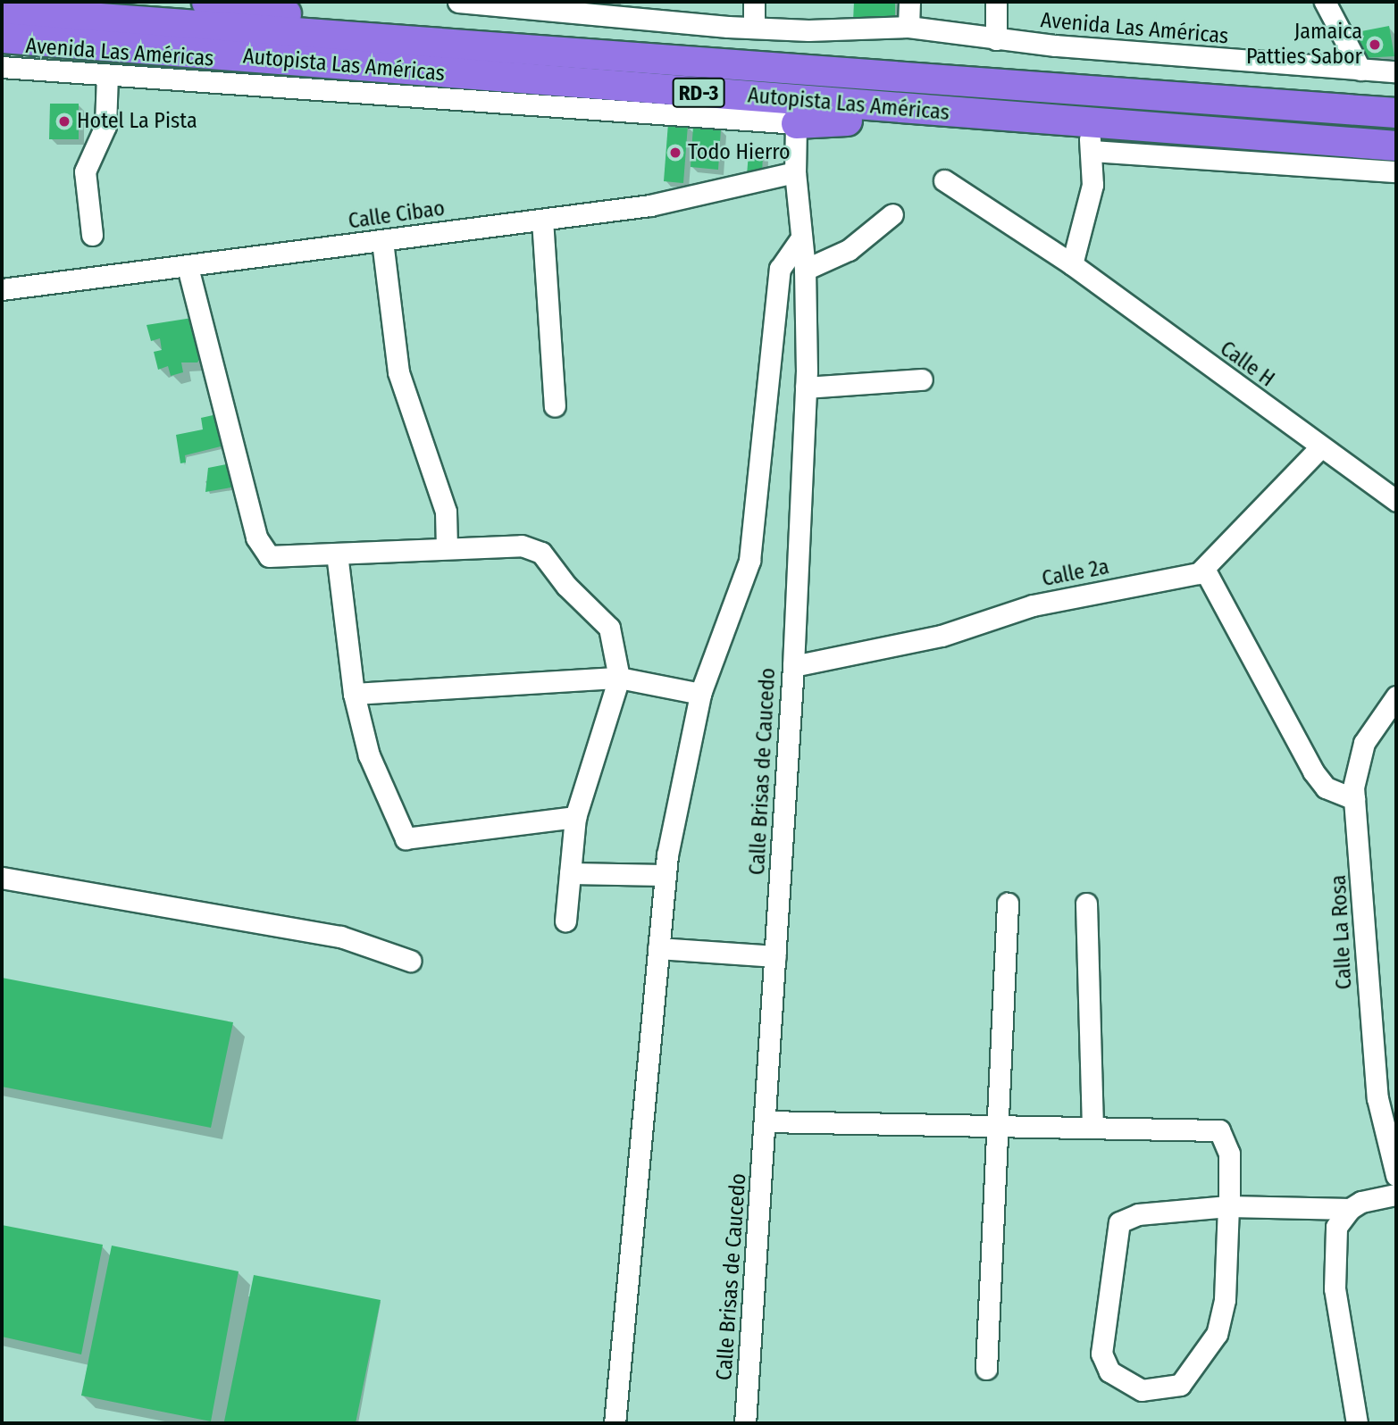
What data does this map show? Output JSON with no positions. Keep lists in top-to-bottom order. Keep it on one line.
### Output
{"streets":{"highway":["Autopista Las Américas","RD-3"],"street":["Avenida Las Américas","Calle Cibao","Calle H","Calle 2a","Calle Brisas de Caucedo","Calle La Rosa"]},"crossings":[["Avenida Las Américas","Calle Brisas de Caucedo"],["Calle Cibao","Calle Brisas de Caucedo"],["Calle H","Calle 2a"],["Calle 2a","Calle Brisas de Caucedo"]],"places":["Jamaica Patties Sabor","Hotel La Pista","Todo Hierro"]}
